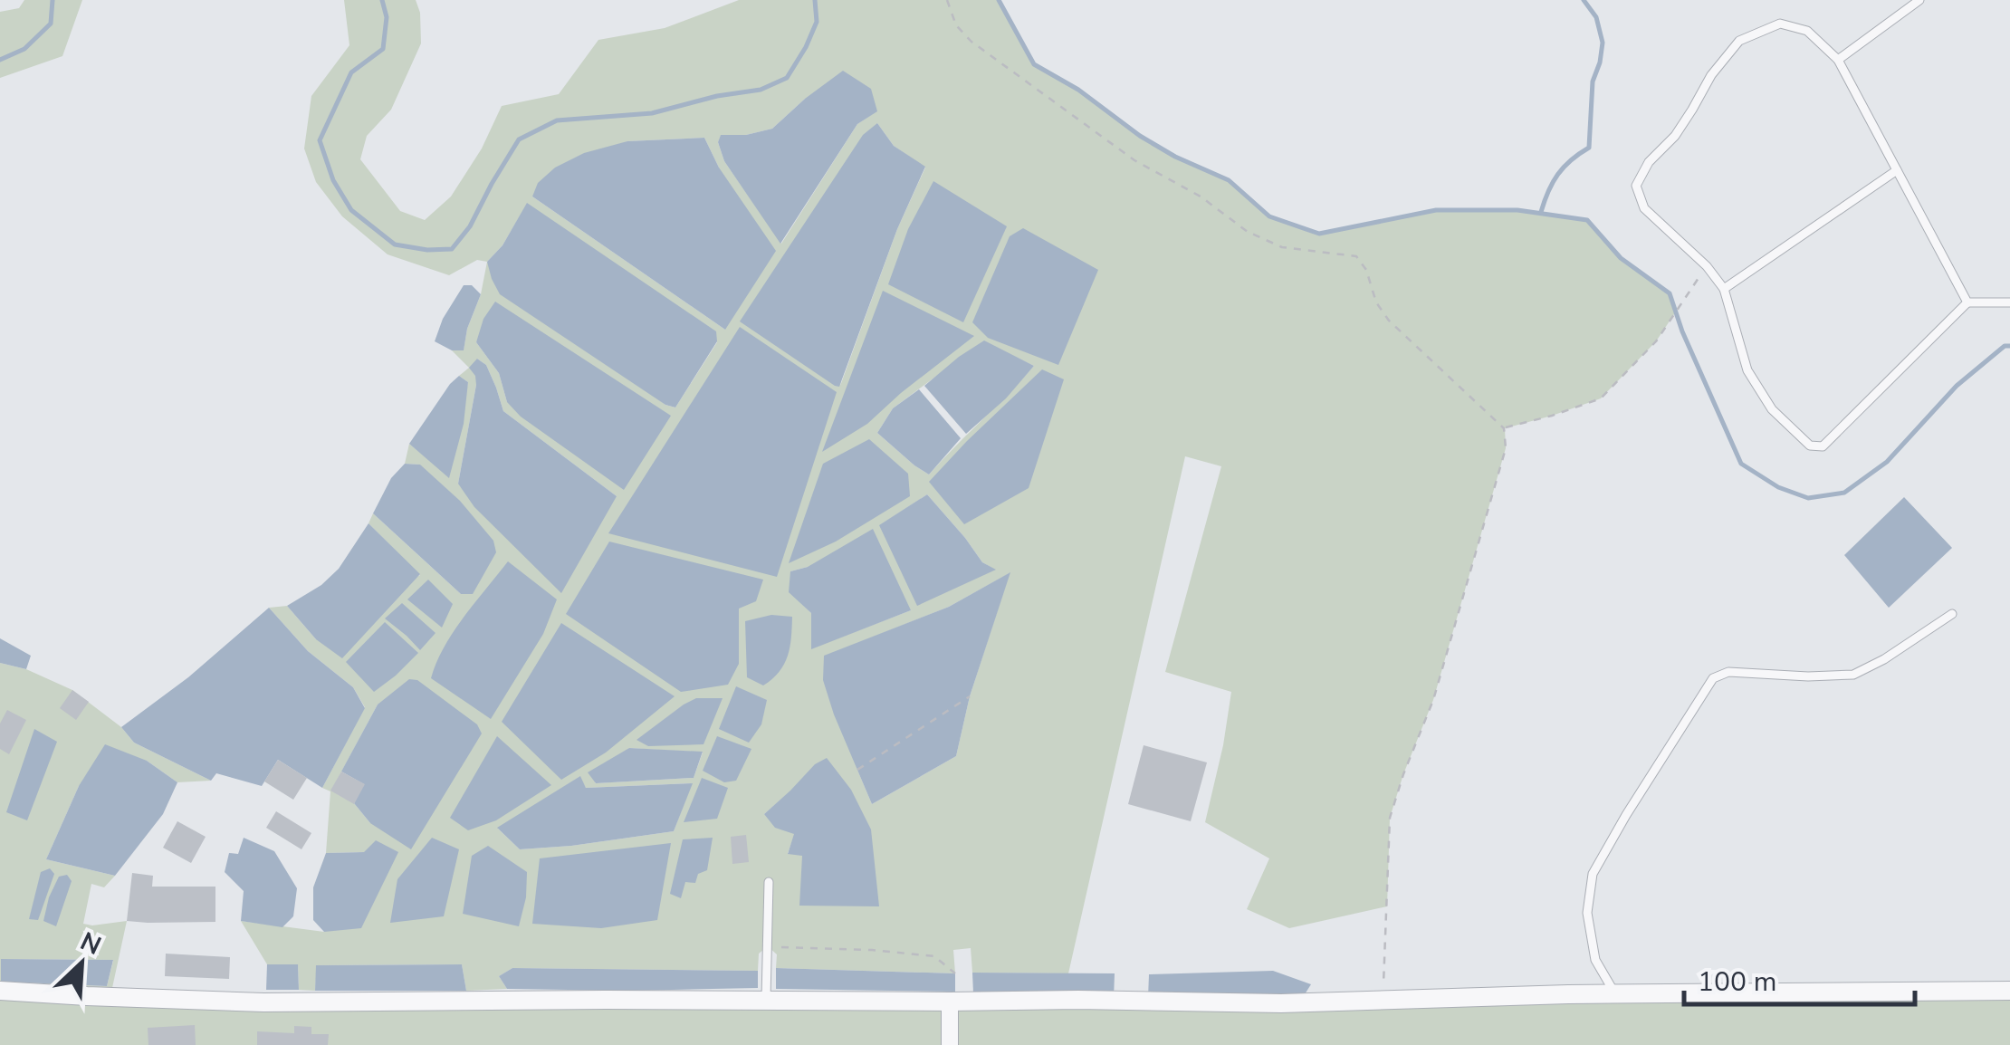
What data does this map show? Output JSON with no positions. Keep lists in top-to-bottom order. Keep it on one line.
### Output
{"scale_bar":"100 m","north":"top right"}
